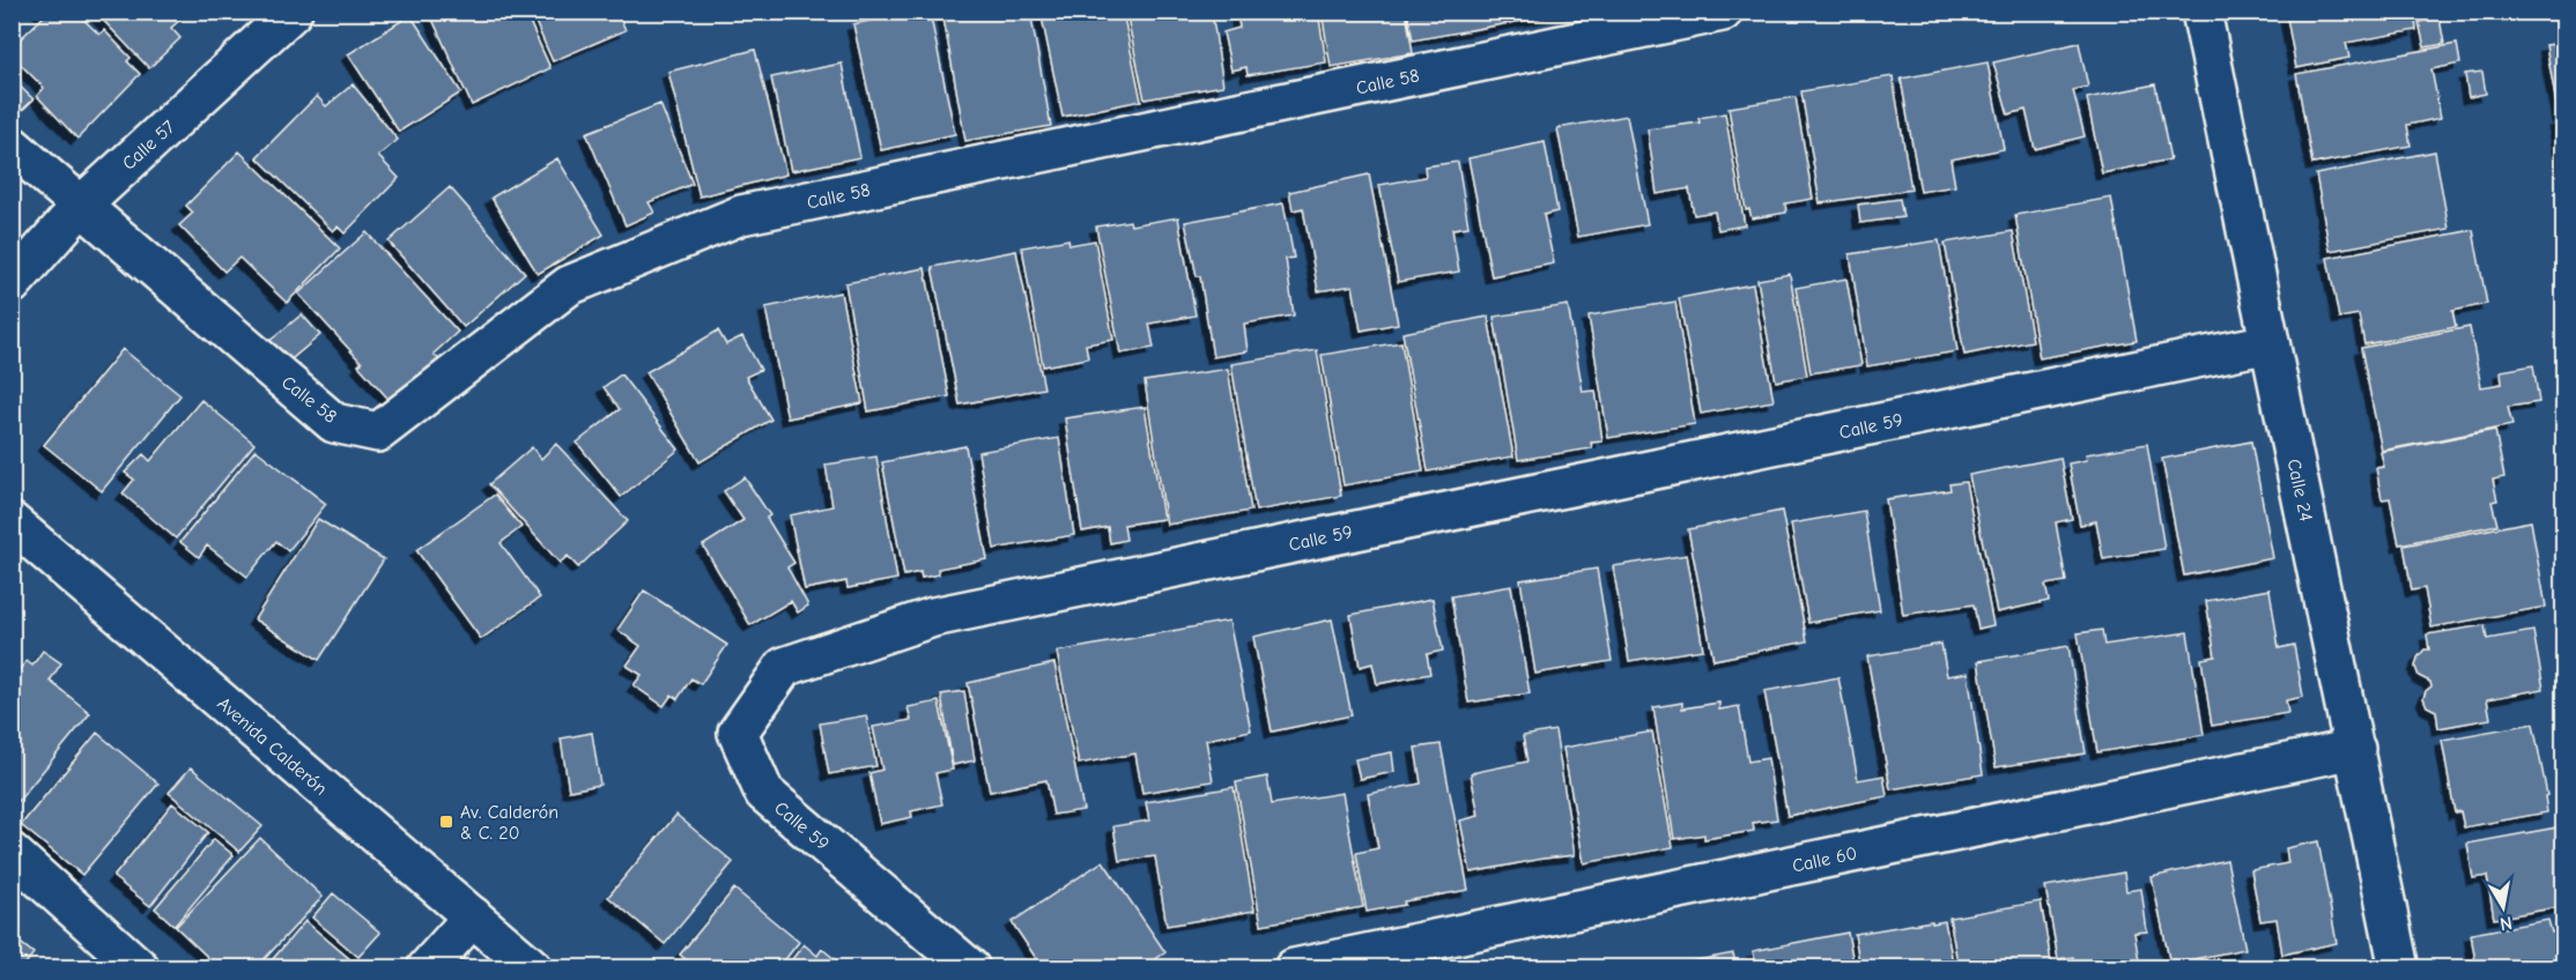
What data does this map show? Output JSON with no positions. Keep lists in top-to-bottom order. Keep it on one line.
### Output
{"streets":{"street":["Calle 58","Calle 57","Calle 59","Calle 24","Avenida Calderón","Calle 60"]},"crossings":[["Calle 58","Calle 57"],["Calle 59","Calle 24"],["Calle 24","Calle 60"]],"places":{"transit":["Av. Calderón & C. 20"]},"north":"bottom"}
